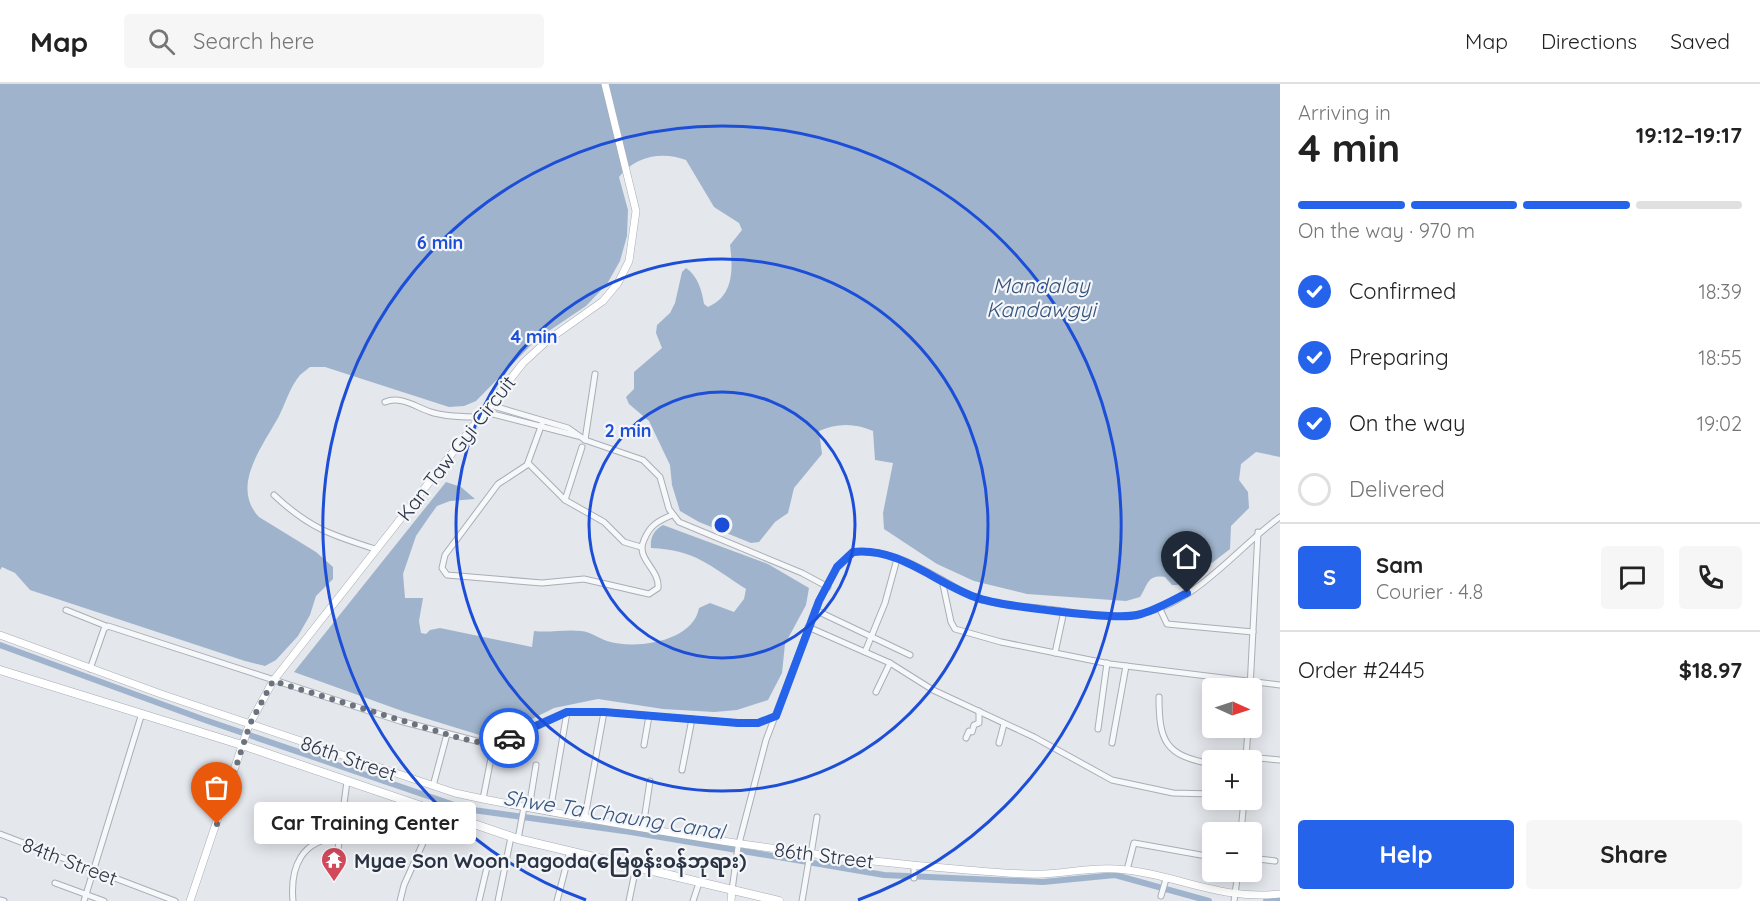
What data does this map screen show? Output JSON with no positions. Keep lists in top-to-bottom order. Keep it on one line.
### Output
{"streets":{"main road":["Kan Taw Gyi Circuit","86th Street"],"street":["84th Street"]},"crossings":[["Kan Taw Gyi Circuit","86th Street"]],"water":["Mandalay Kandawgyi","Shwe Ta Chaung Canal"],"places":{"other":["Car Training Center"],"temple":["Myae Son Woon Pagoda(မြေစွန်း၀န်ဘုရား)"]},"north":"right","page":{"header":"Map","search":"Search here","nav":["Map","Directions","Saved"],"heading":["4 min","Arriving in","19:12–19:17"],"panel":["Sam","Courier · 4.8","Order #2445","$18.97"],"bar":"On the way · 970 m","list":[["Confirmed","18:39"],["Preparing","18:55"],["On the way","19:02"],"Delivered"],"round":"S","map_buttons":["+","−"],"bubble":"Car Training Center","buttons":["Help","Share"]},"rings":["6 min","4 min","2 min"]}
